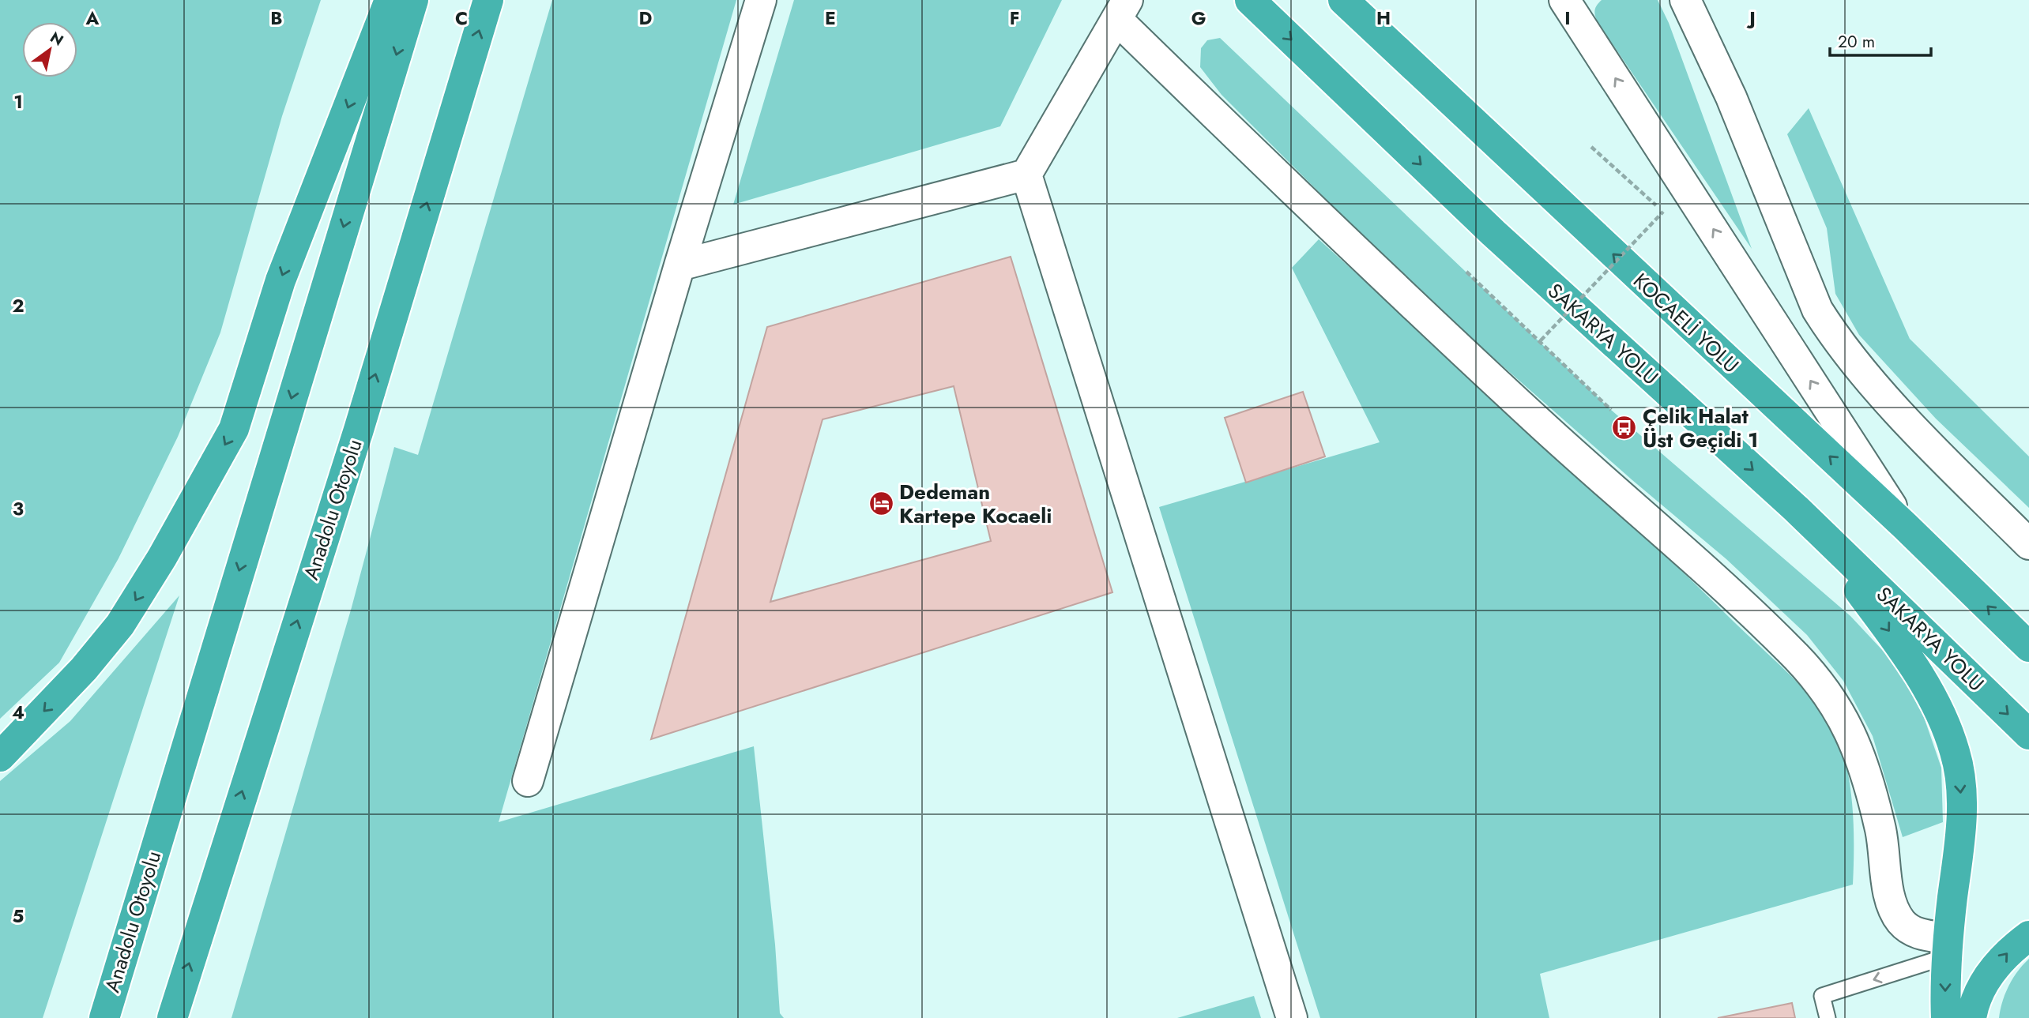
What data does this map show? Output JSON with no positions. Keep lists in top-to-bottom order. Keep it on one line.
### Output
{"streets":{"highway":["KOCAELİ YOLU","SAKARYA YOLU","Anadolu Otoyolu"]},"one_way":["KOCAELİ YOLU","SAKARYA YOLU"],"places":{"bus stop":["Çelik Halat Üst Geçidi 1"],"hotel":["Dedeman Kartepe Kocaeli"]},"scale_bar":"20 m","north":"top right","grid":{"columns":["A","B","C","D","E","F","G","H","I","J"],"rows":["1","2","3","4","5"]}}
